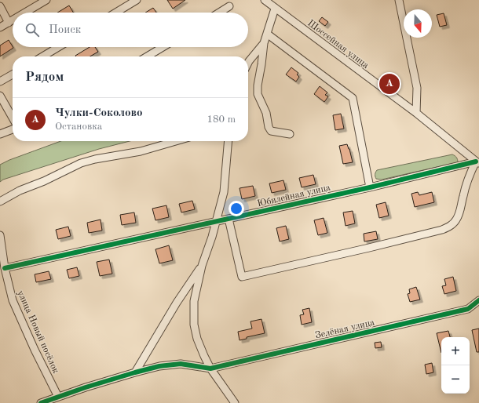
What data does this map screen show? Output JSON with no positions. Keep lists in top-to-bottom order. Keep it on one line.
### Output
{"streets":{"street":["Шоссейная улица","Юбилейная улица","Зелёная улица","улица Новый посёлок"]},"crossings":[["Шоссейная улица","Юбилейная улица"],["Юбилейная улица","улица Новый посёлок"]],"north":"bottom","page":{"search":"Поиск","heading":"Рядом","pins":"A","list":[{"mark":"A","name":"Чулки-Соколово","note":"Остановка","value":"180 m"}],"map_buttons":["+","−"]}}
